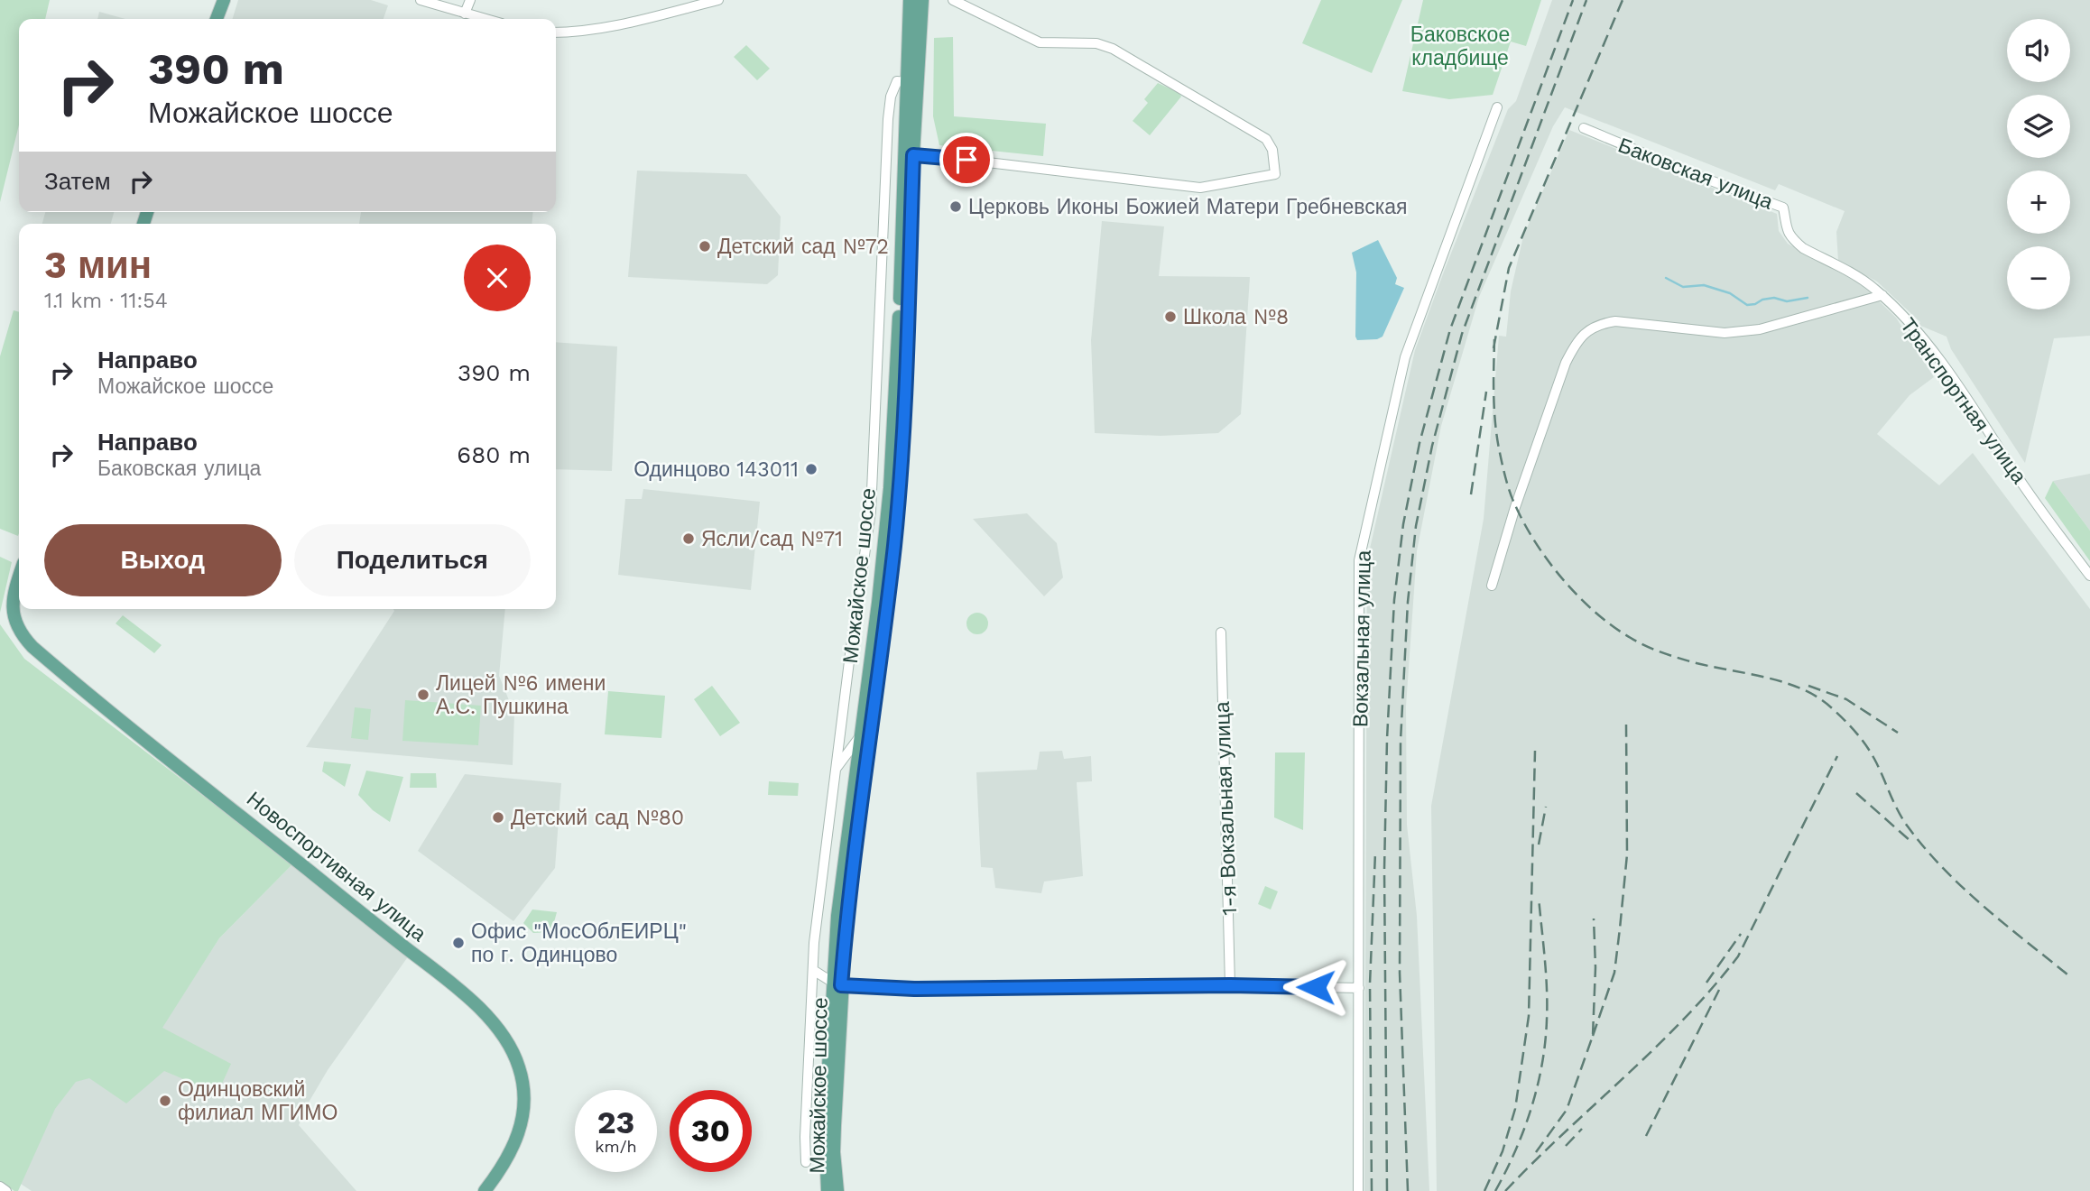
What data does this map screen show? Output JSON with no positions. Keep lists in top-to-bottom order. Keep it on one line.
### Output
{"streets":{"main road":["Можайское шоссе","Новоспортивная улица"],"street":["Баковская улица","Транспортная улица","Вокзальная улица","1-я Вокзальная улица"]},"crossings":[["Баковская улица","Транспортная улица"]],"parks":["Баковское кладбище"],"places":["Церковь Иконы Божией Матери Гребневская","Детский сад №72","Школа №8","Одинцово 143011","Ясли/сад №71","Лицей №6 имени А.С. Пушкина","Детский сад №80","Офис \"МосОблЕИРЦ\" по г. Одинцово","Одинцовский филиал МГИМО"],"page":{"map_buttons":["+","−"],"turn":["390 m","Можайское шоссе"],"then":"Затем","heading":["3 мин","1.1 km · 11:54"],"list":[{"name":"Направо","note":"Можайское шоссе","value":"390 m"},{"name":"Направо","note":"Баковская улица","value":"680 m"}],"buttons":["Выход","Поделиться"],"speed":"23 km/h","limit":"30"}}
